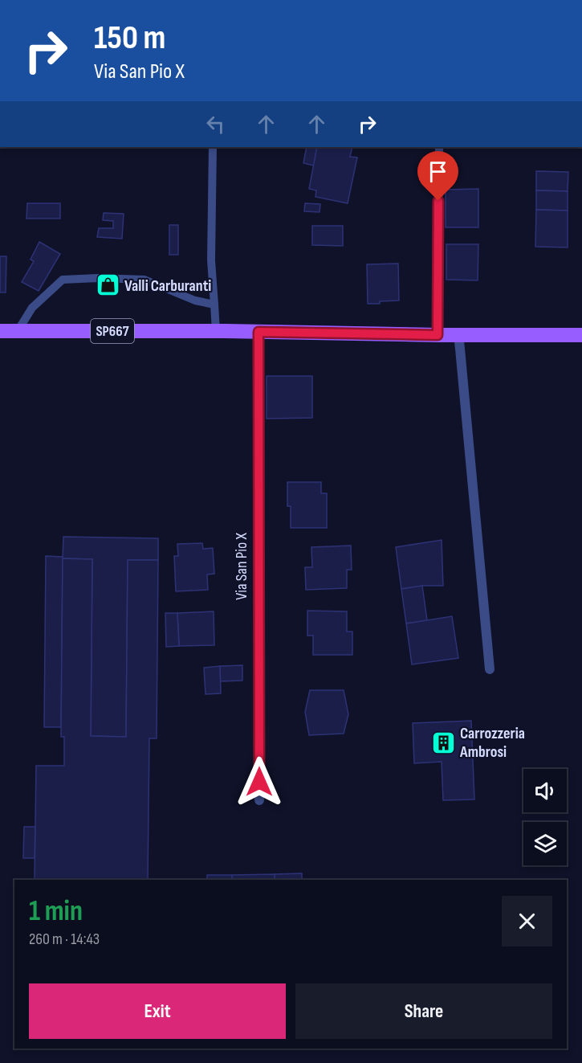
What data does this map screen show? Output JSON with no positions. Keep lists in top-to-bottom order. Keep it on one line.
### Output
{"streets":{"main road":["SP667"],"street":["Via San Pio X"]},"crossings":[["SP667","Via San Pio X"]],"places":{"shop":["Valli Carburanti"],"building":["Carrozzeria Ambrosi"]},"page":{"turn":["150 m","Via San Pio X"],"heading":["1 min","260 m · 14:43"],"buttons":["Exit","Share"]}}
